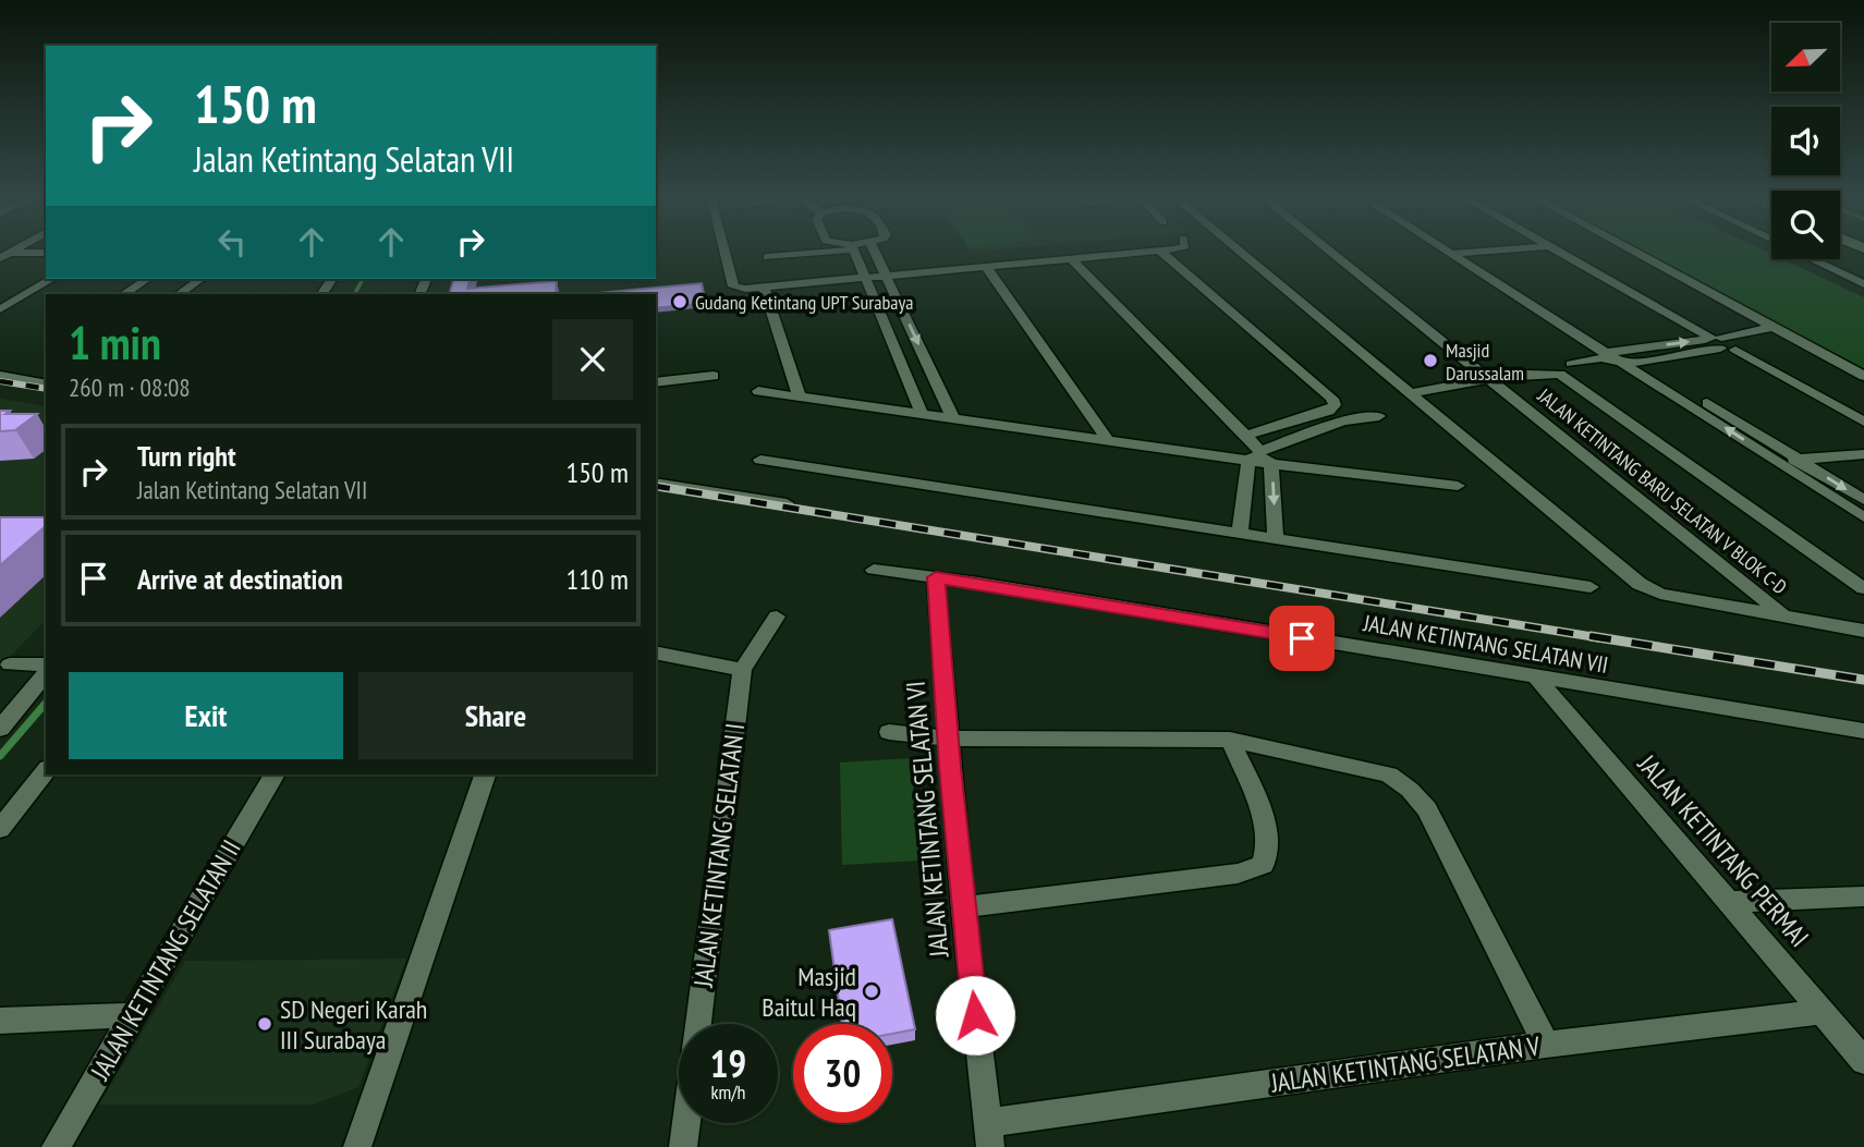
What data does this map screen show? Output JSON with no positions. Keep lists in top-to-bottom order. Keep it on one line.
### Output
{"streets":{"street":["JALAN KETINTANG BARU SELATAN V BLOK C-D","JALAN KETINTANG SELATAN VII","JALAN KETINTANG SELATAN VI","JALAN KETINTANG PERMAI","JALAN KETINTANG SELATAN I","JALAN KETINTANG SELATAN II","JALAN KETINTANG SELATAN V"]},"crossings":[["JALAN KETINTANG SELATAN VII","JALAN KETINTANG SELATAN VI"],["JALAN KETINTANG SELATAN VII","JALAN KETINTANG PERMAI"],["JALAN KETINTANG SELATAN VI","JALAN KETINTANG SELATAN V"],["JALAN KETINTANG PERMAI","JALAN KETINTANG SELATAN V"]],"places":["Gudang Ketintang UPT Surabaya","Masjid Darussalam","Masjid Baitul Haq","SD Negeri Karah III Surabaya"],"north":"bottom left","page":{"turn":["150 m","Jalan Ketintang Selatan VII"],"heading":["1 min","260 m · 08:08"],"list":[{"name":"Turn right","note":"Jalan Ketintang Selatan VII","value":"150 m"},{"name":"Arrive at destination","value":"110 m"}],"buttons":["Exit","Share"],"speed":"19 km/h","limit":"30"}}
